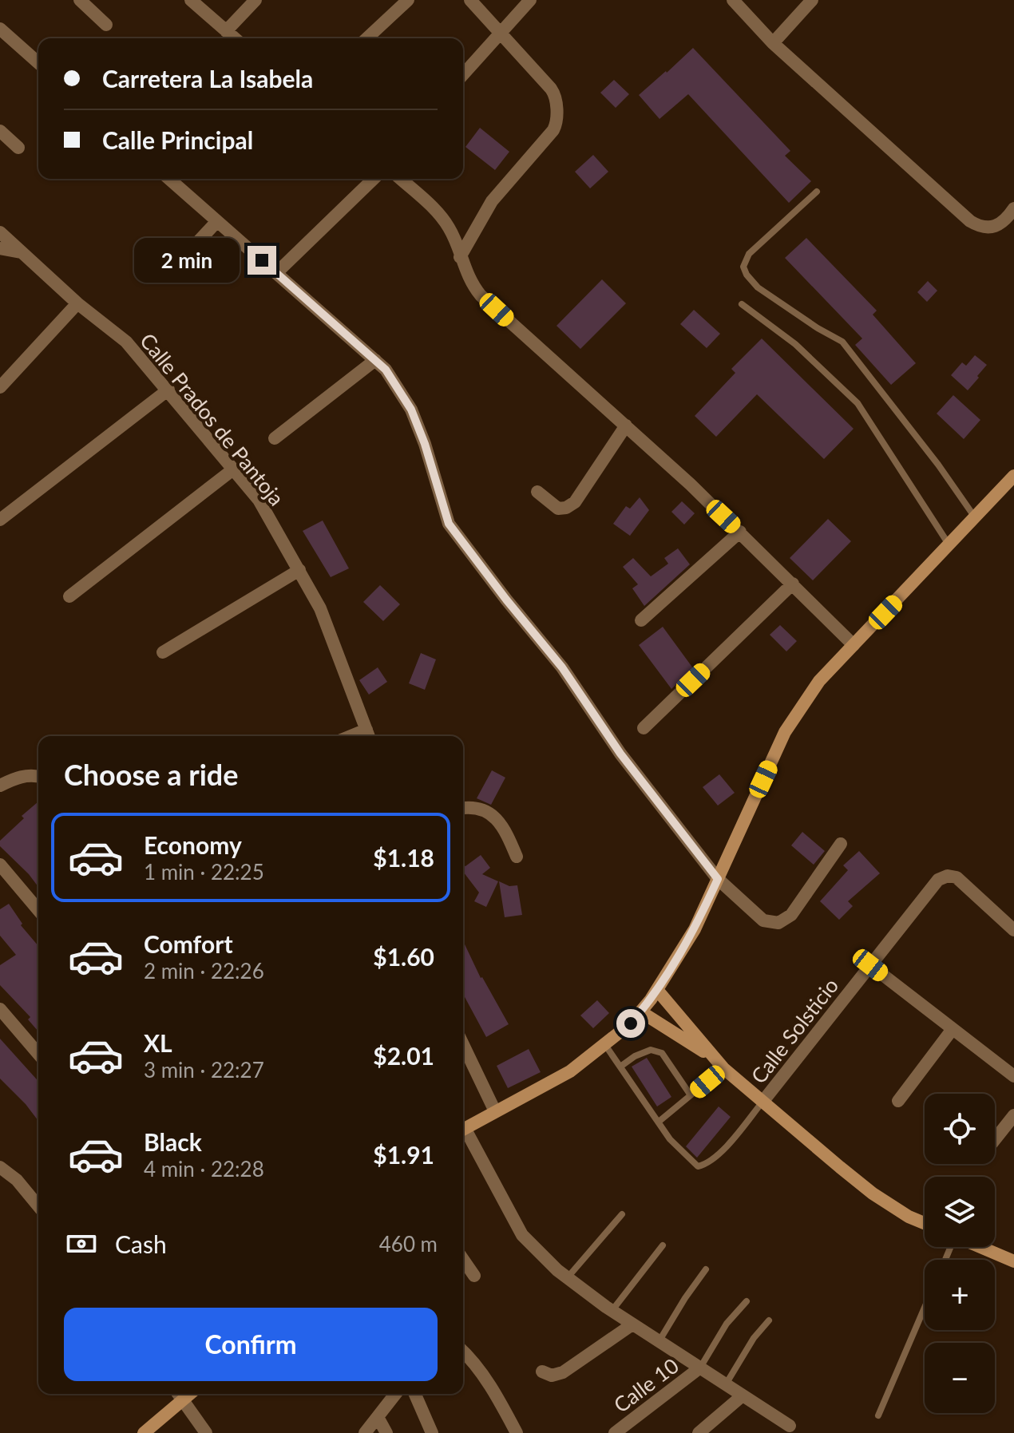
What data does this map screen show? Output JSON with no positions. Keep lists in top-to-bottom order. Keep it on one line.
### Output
{"streets":{"street":["Calle Prados de Pantoja","Calle Solsticio","Calle 10"]},"page":{"banner":["Carretera La Isabela","Calle Principal"],"bubble":"2 min","heading":"Choose a ride","list":[{"name":"Economy","note":"1 min · 22:25","value":"$1.18"},{"name":"Comfort","note":"2 min · 22:26","value":"$1.60"},{"name":"XL","note":"3 min · 22:27","value":"$2.01"},{"name":"Black","note":"4 min · 22:28","value":"$1.91"}],"map_buttons":["+","−"],"pay":["Cash","460 m"],"buttons":"Confirm"}}
